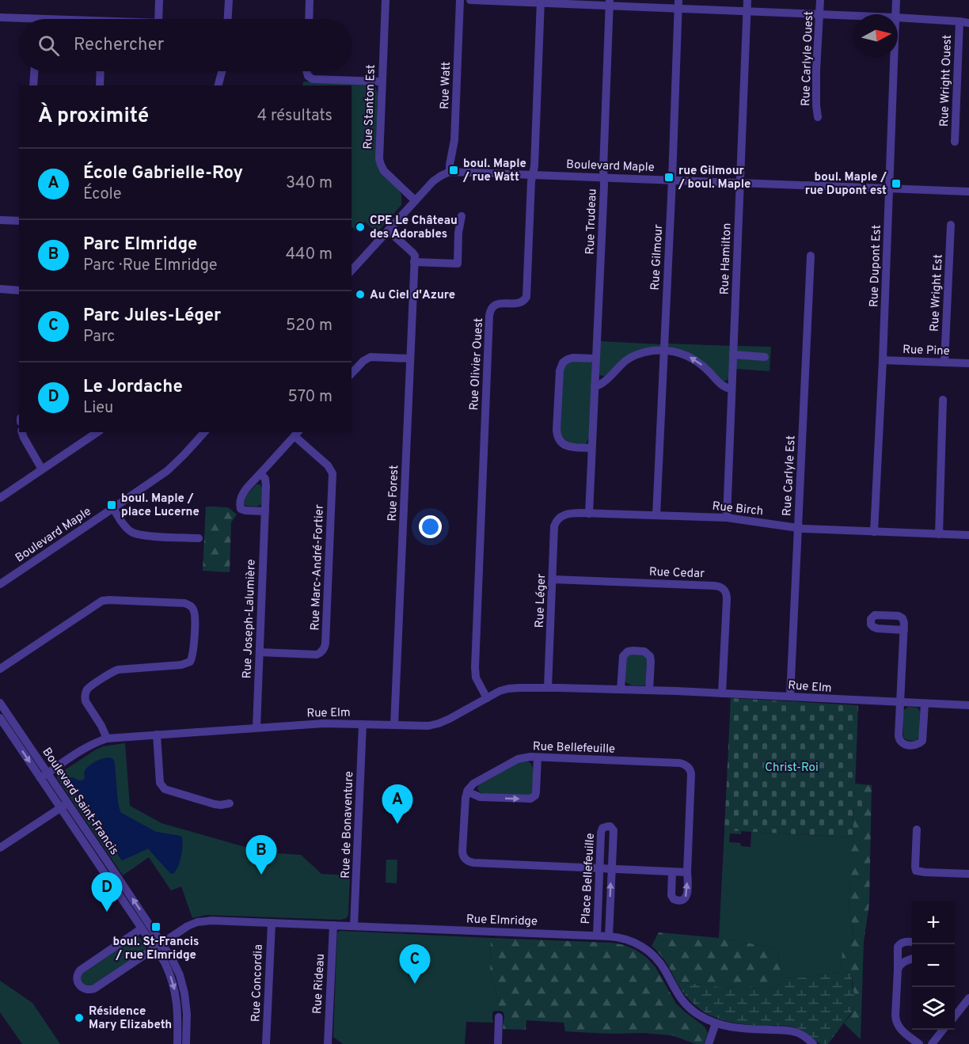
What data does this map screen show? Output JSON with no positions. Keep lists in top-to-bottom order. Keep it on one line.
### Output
{"streets":{"street":["Rue Carlyle Ouest","Rue Wright Ouest","Rue Watt","Rue Stanton Est","Boulevard Maple","Rue Trudeau","Rue Gilmour","Rue Hamilton","Rue Dupont Est","Rue Wright Est","Rue Pine","Rue Olivier Ouest","Rue Carlyle Est","Rue Forest","Rue Birch","Rue Marc-André-Fortier","Rue Cedar","Rue Léger","Rue Joseph-Lalumière","Rue Elm","Rue Bellefeuille","Boulevard Saint-Francis","Rue de Bonaventure","Place Bellefeuille","Rue Elmridge","Rue Concordia","Rue Rideau"]},"crossings":[["Rue Watt","Boulevard Maple"],["Boulevard Maple","Rue Trudeau"],["Boulevard Maple","Rue Gilmour"],["Boulevard Maple","Rue Hamilton"],["Boulevard Maple","Rue Dupont Est"],["Boulevard Maple","Rue Olivier Ouest"],["Rue Trudeau","Rue Birch"],["Rue Gilmour","Rue Birch"],["Rue Hamilton","Rue Birch"],["Rue Dupont Est","Rue Pine"],["Rue Dupont Est","Rue Birch"],["Rue Wright Est","Rue Pine"],["Rue Olivier Ouest","Rue Elm"],["Rue Carlyle Est","Rue Birch"],["Rue Carlyle Est","Rue Elm"],["Rue Forest","Rue Elm"],["Rue Birch","Rue Léger"],["Rue Marc-André-Fortier","Rue Joseph-Lalumière"],["Rue Cedar","Rue Léger"],["Rue Cedar","Rue Elm"],["Rue Léger","Rue Elm"],["Rue Joseph-Lalumière","Rue Elm"],["Rue Elm","Boulevard Saint-Francis"],["Rue Elm","Rue de Bonaventure"],["Boulevard Saint-Francis","Rue Elmridge"],["Rue de Bonaventure","Rue Elmridge"],["Place Bellefeuille","Rue Elmridge"],["Rue Elmridge","Rue Concordia"],["Rue Elmridge","Rue Rideau"]],"parks":["Christ-Roi"],"places":{"transit":["boul. Maple / rue Watt","rue Gilmour / boul. Maple","boul. Maple / rue Dupont est","boul. Maple / place Lucerne","boul. St-Francis / rue Elmridge"],"other":["CPE Le Château des Adorables","Au Ciel d'Azure","Résidence Mary Elizabeth"]},"north":"right","page":{"search":"Rechercher","heading":["À proximité","4 résultats"],"list":[{"mark":"A","name":"École Gabrielle-Roy","note":"École","value":"340 m"},{"mark":"B","name":"Parc Elmridge","note":"Parc · Rue Elmridge","value":"440 m"},{"mark":"C","name":"Parc Jules-Léger","note":"Parc","value":"520 m"},{"mark":"D","name":"Le Jordache","note":"Lieu","value":"570 m"}],"pins":["A","B","D","C"],"map_buttons":["+","−"]}}
